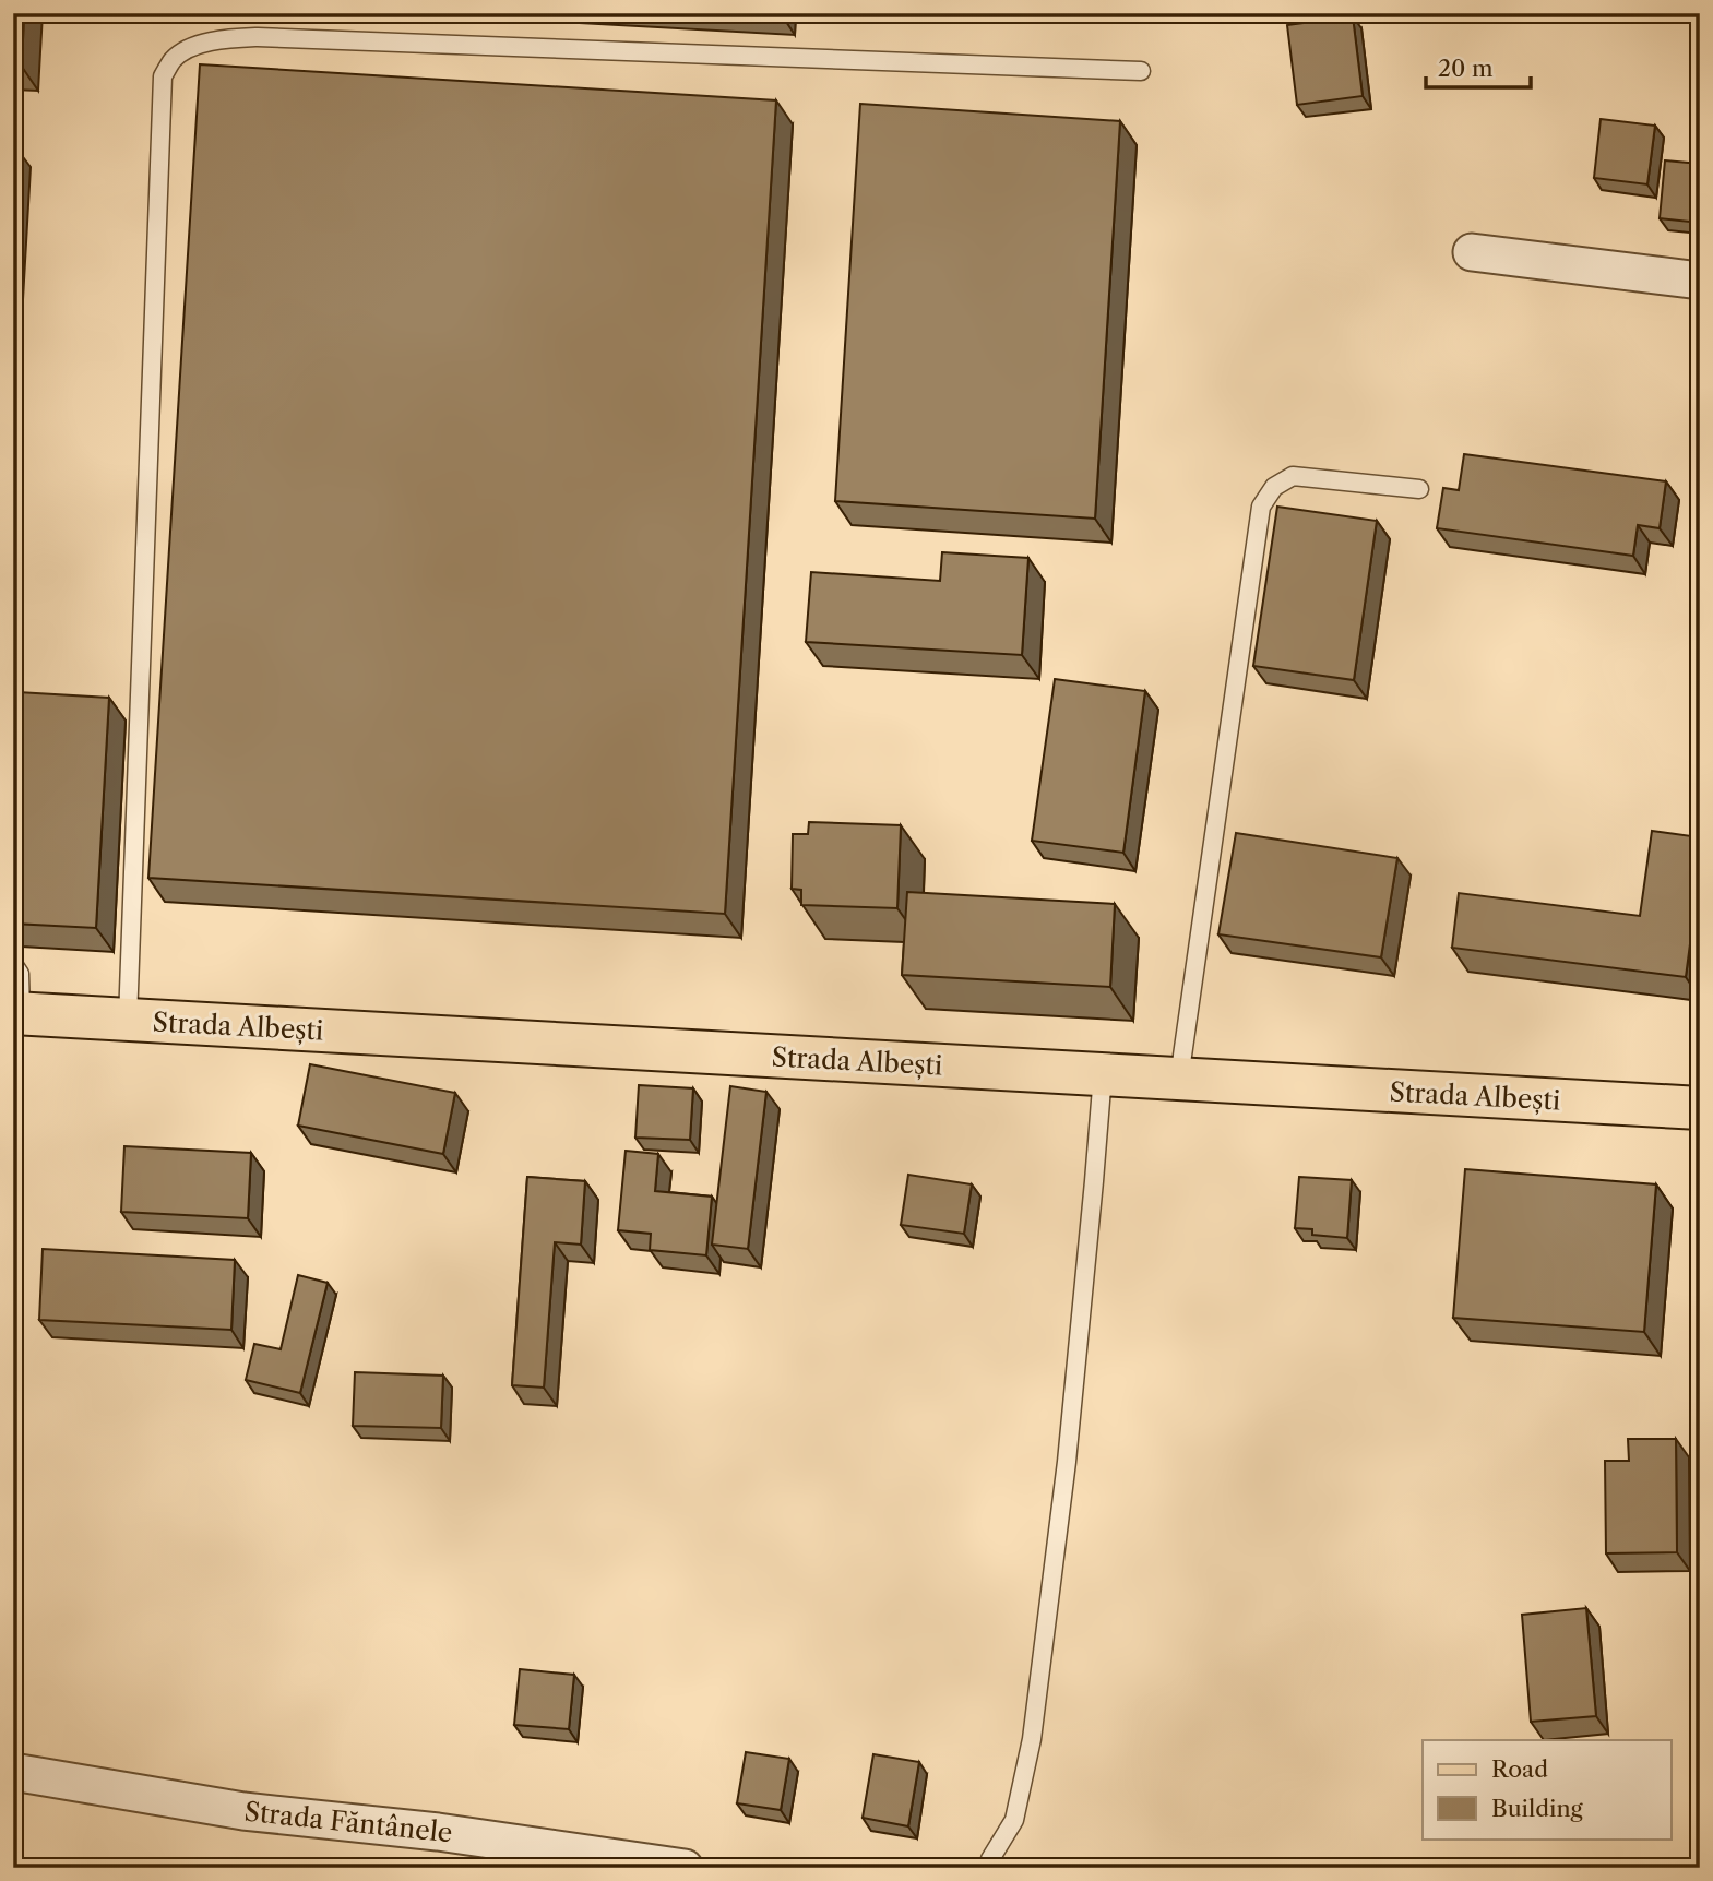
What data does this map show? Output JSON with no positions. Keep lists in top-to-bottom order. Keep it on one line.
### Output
{"streets":{"main road":["Strada Albești"],"street":["Strada Făntânele"]},"legend":["Road","Building"],"scale_bar":"20 m"}
